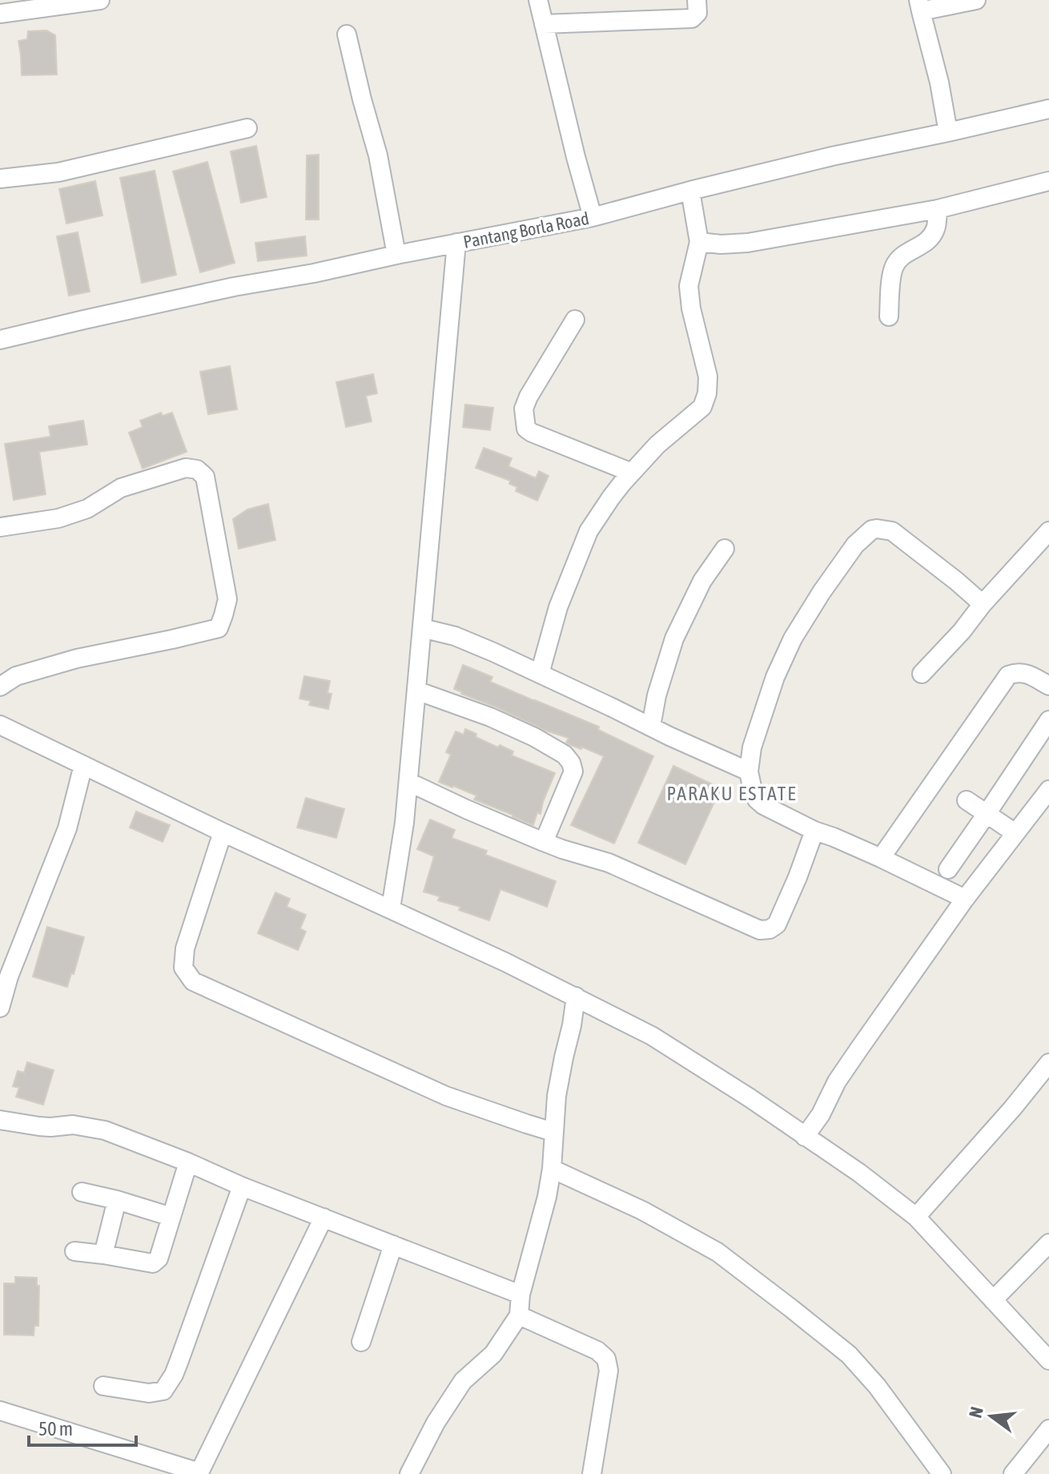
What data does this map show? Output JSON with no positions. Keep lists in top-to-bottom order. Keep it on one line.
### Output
{"streets":{"street":["Pantang Borla Road"]},"districts":["PARAKU ESTATE"],"scale_bar":"50 m","north":"left"}
